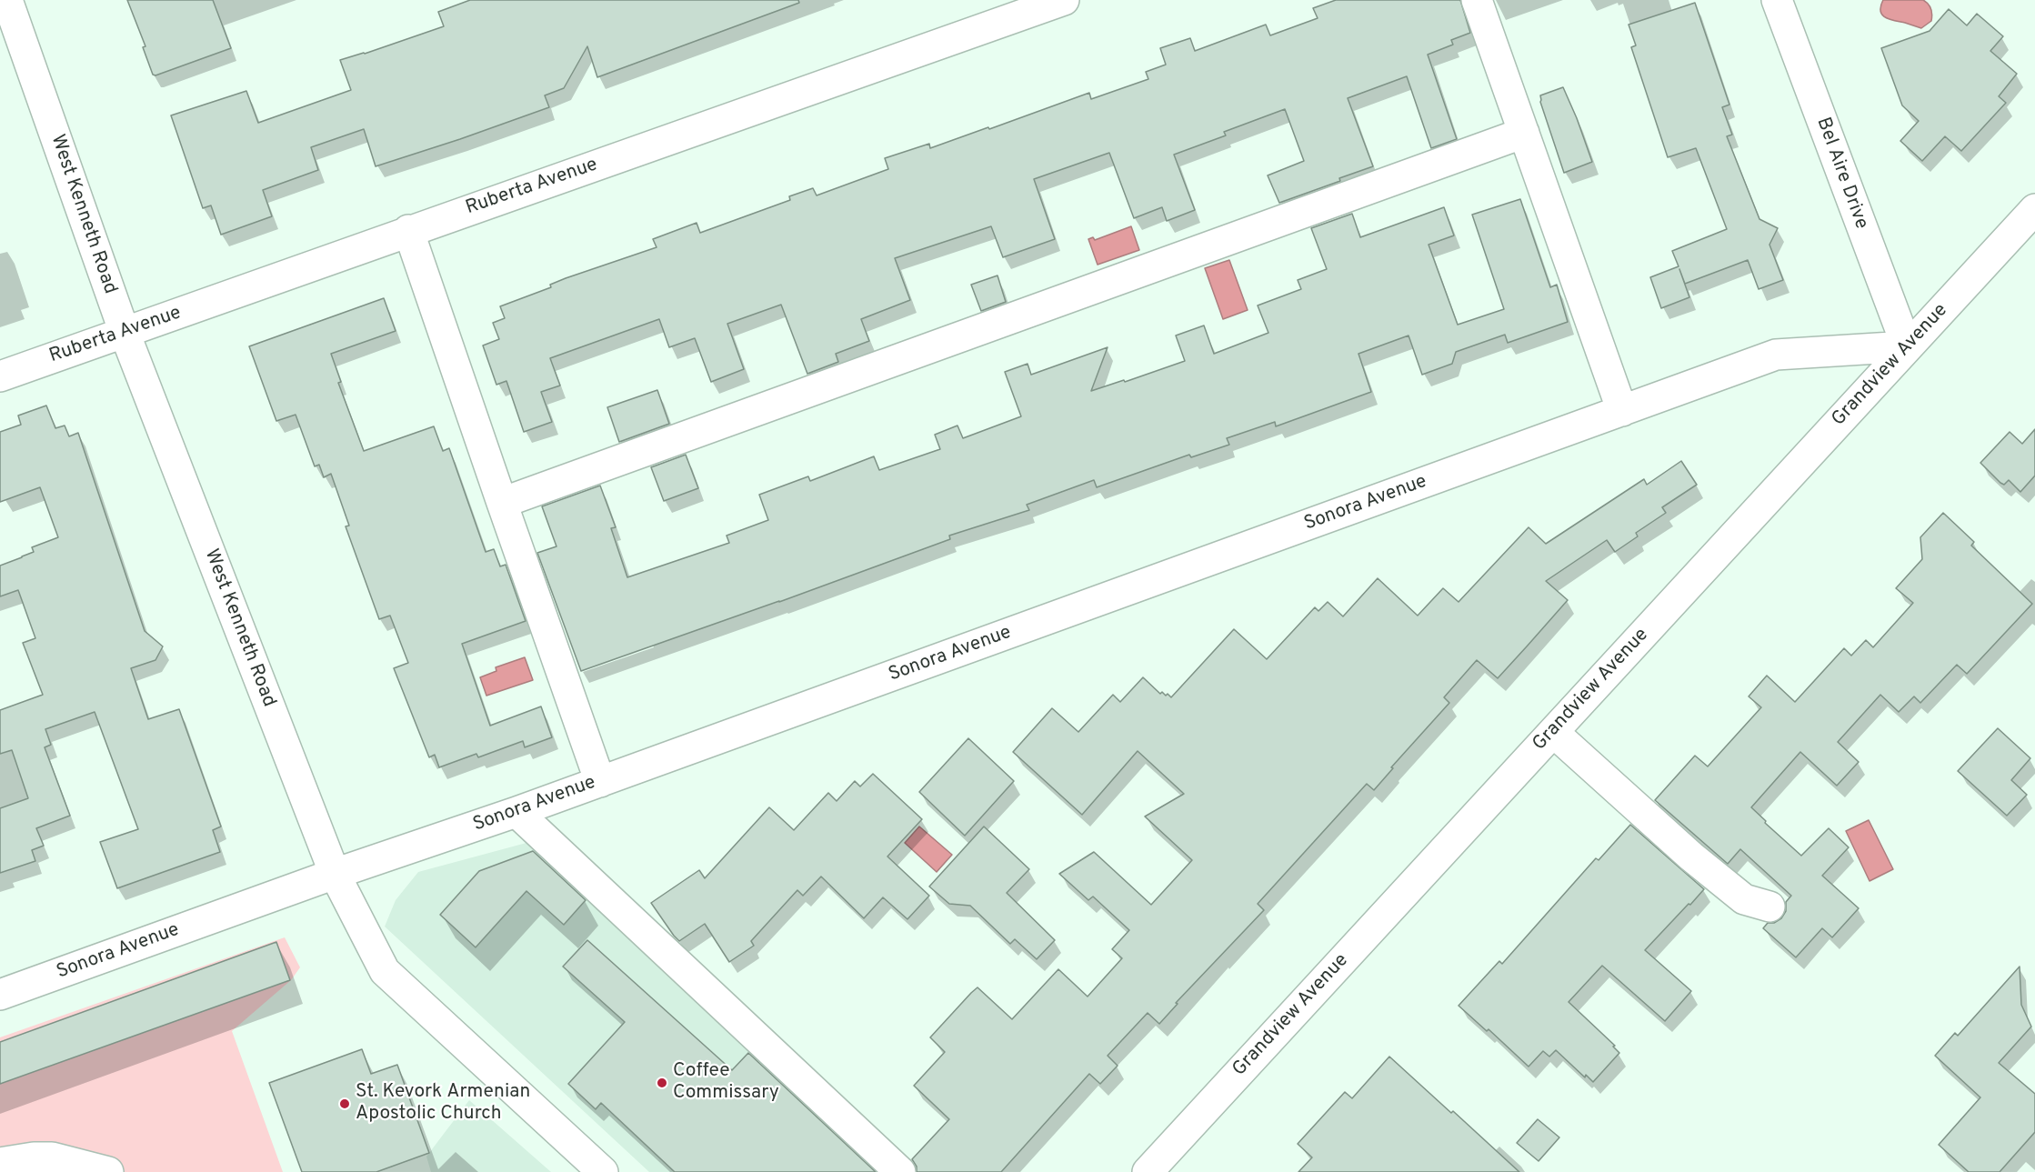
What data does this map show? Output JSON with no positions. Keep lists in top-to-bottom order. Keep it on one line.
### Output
{"streets":{"street":["Bel Aire Drive","Ruberta Avenue","West Kenneth Road","Grandview Avenue","Sonora Avenue"]},"crossings":[["Bel Aire Drive","Grandview Avenue"],["Bel Aire Drive","Sonora Avenue"],["Ruberta Avenue","West Kenneth Road"],["West Kenneth Road","Sonora Avenue"],["Grandview Avenue","Sonora Avenue"]],"places":["Coffee Commissary","St. Kevork Armenian Apostolic Church"]}
